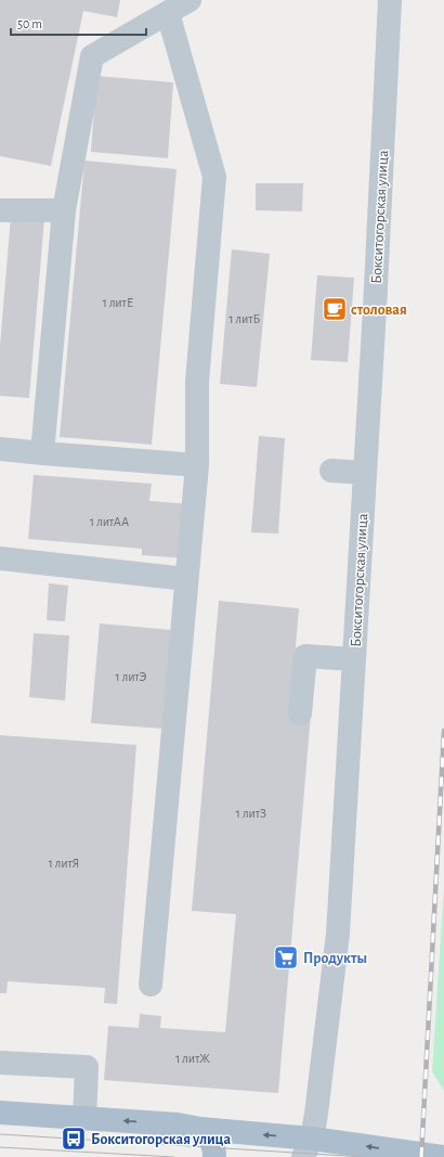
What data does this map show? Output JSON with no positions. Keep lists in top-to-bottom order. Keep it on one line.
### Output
{"streets":{"street":["Бокситогорская улица"]},"places":{"cafe":["столовая"],"supermarket":["Продукты"],"bus stop":["Бокситогорская улица"]},"house_numbers":["1 литЕ","1 литБ","1 литАА","1 литЭ","1 литЗ","1 литЯ","1 литЖ"],"scale_bar":"50 m"}
